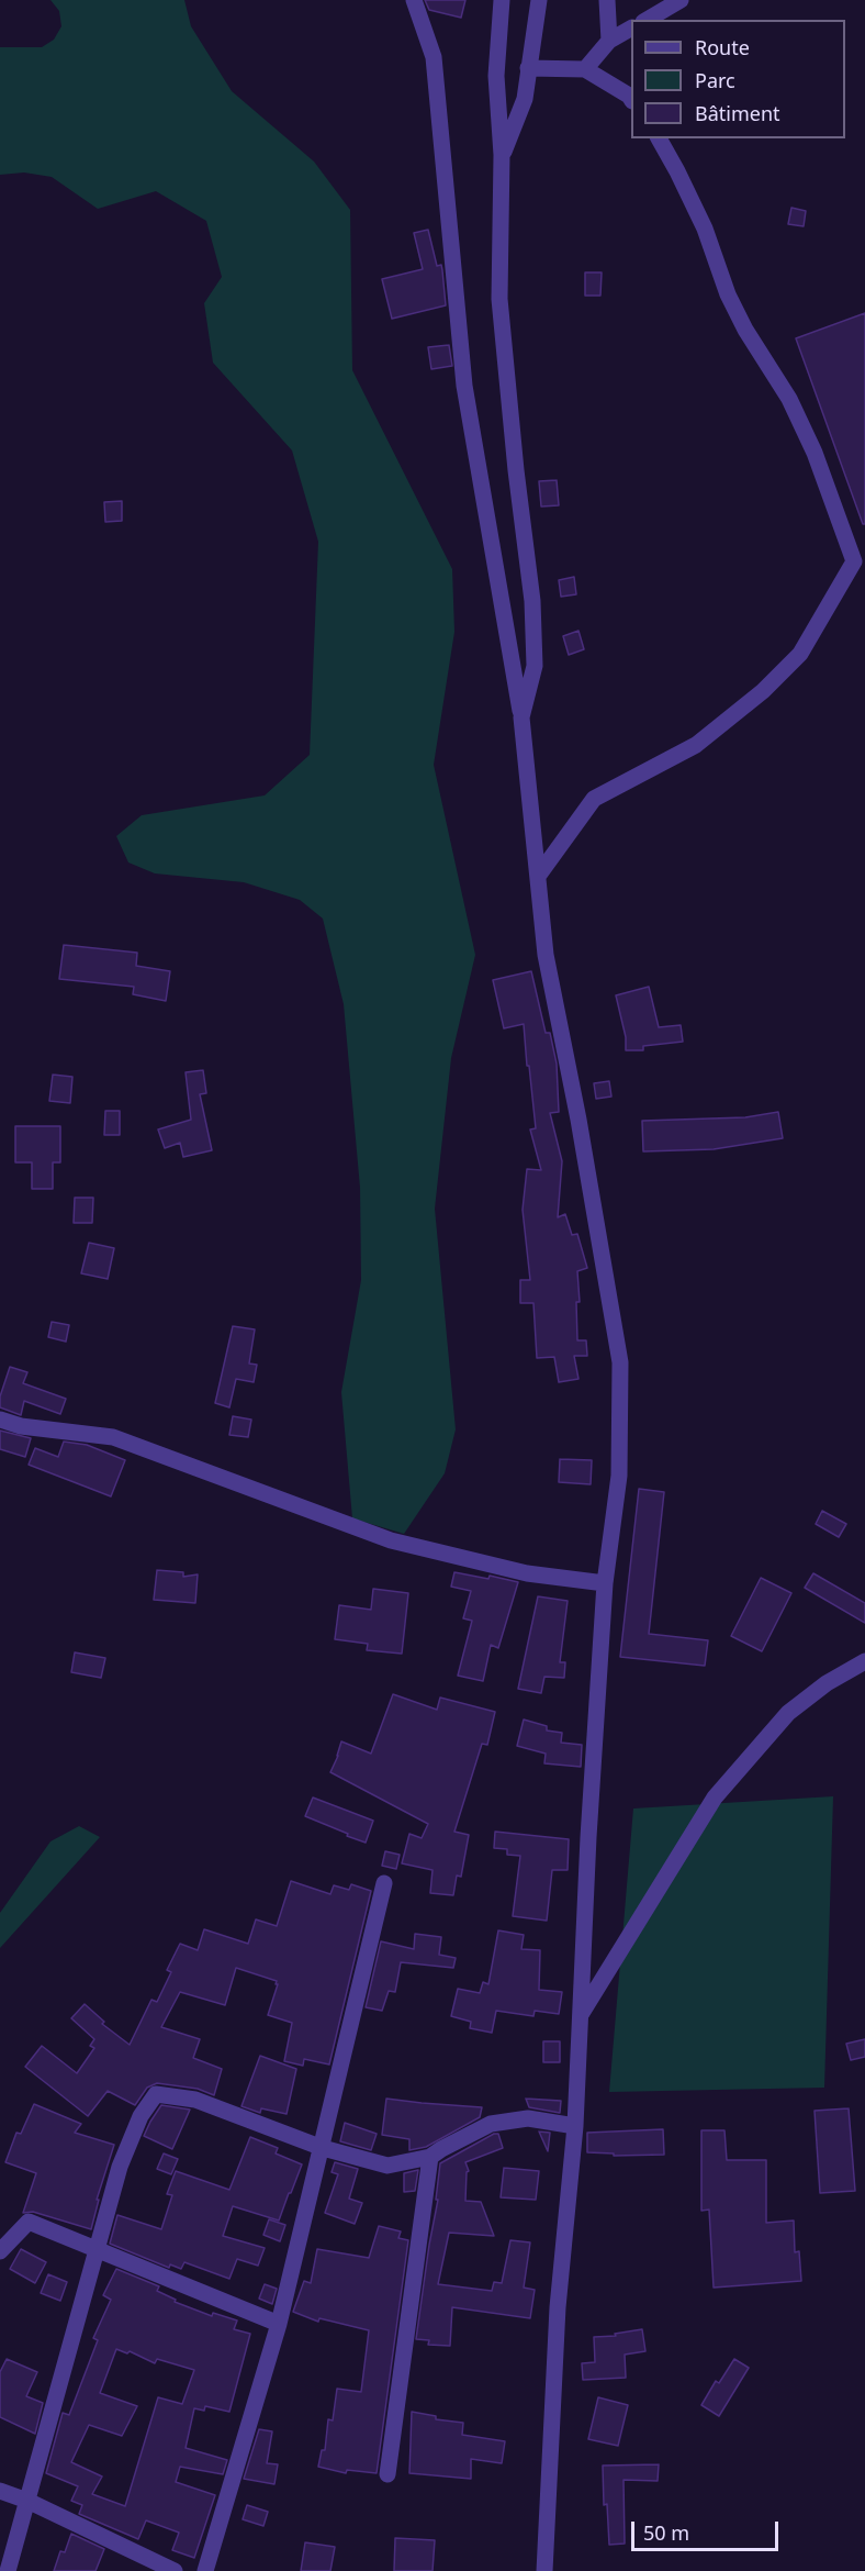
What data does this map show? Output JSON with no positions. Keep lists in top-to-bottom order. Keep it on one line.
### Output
{"legend":["Route","Parc","Bâtiment"],"scale_bar":"50 m"}
